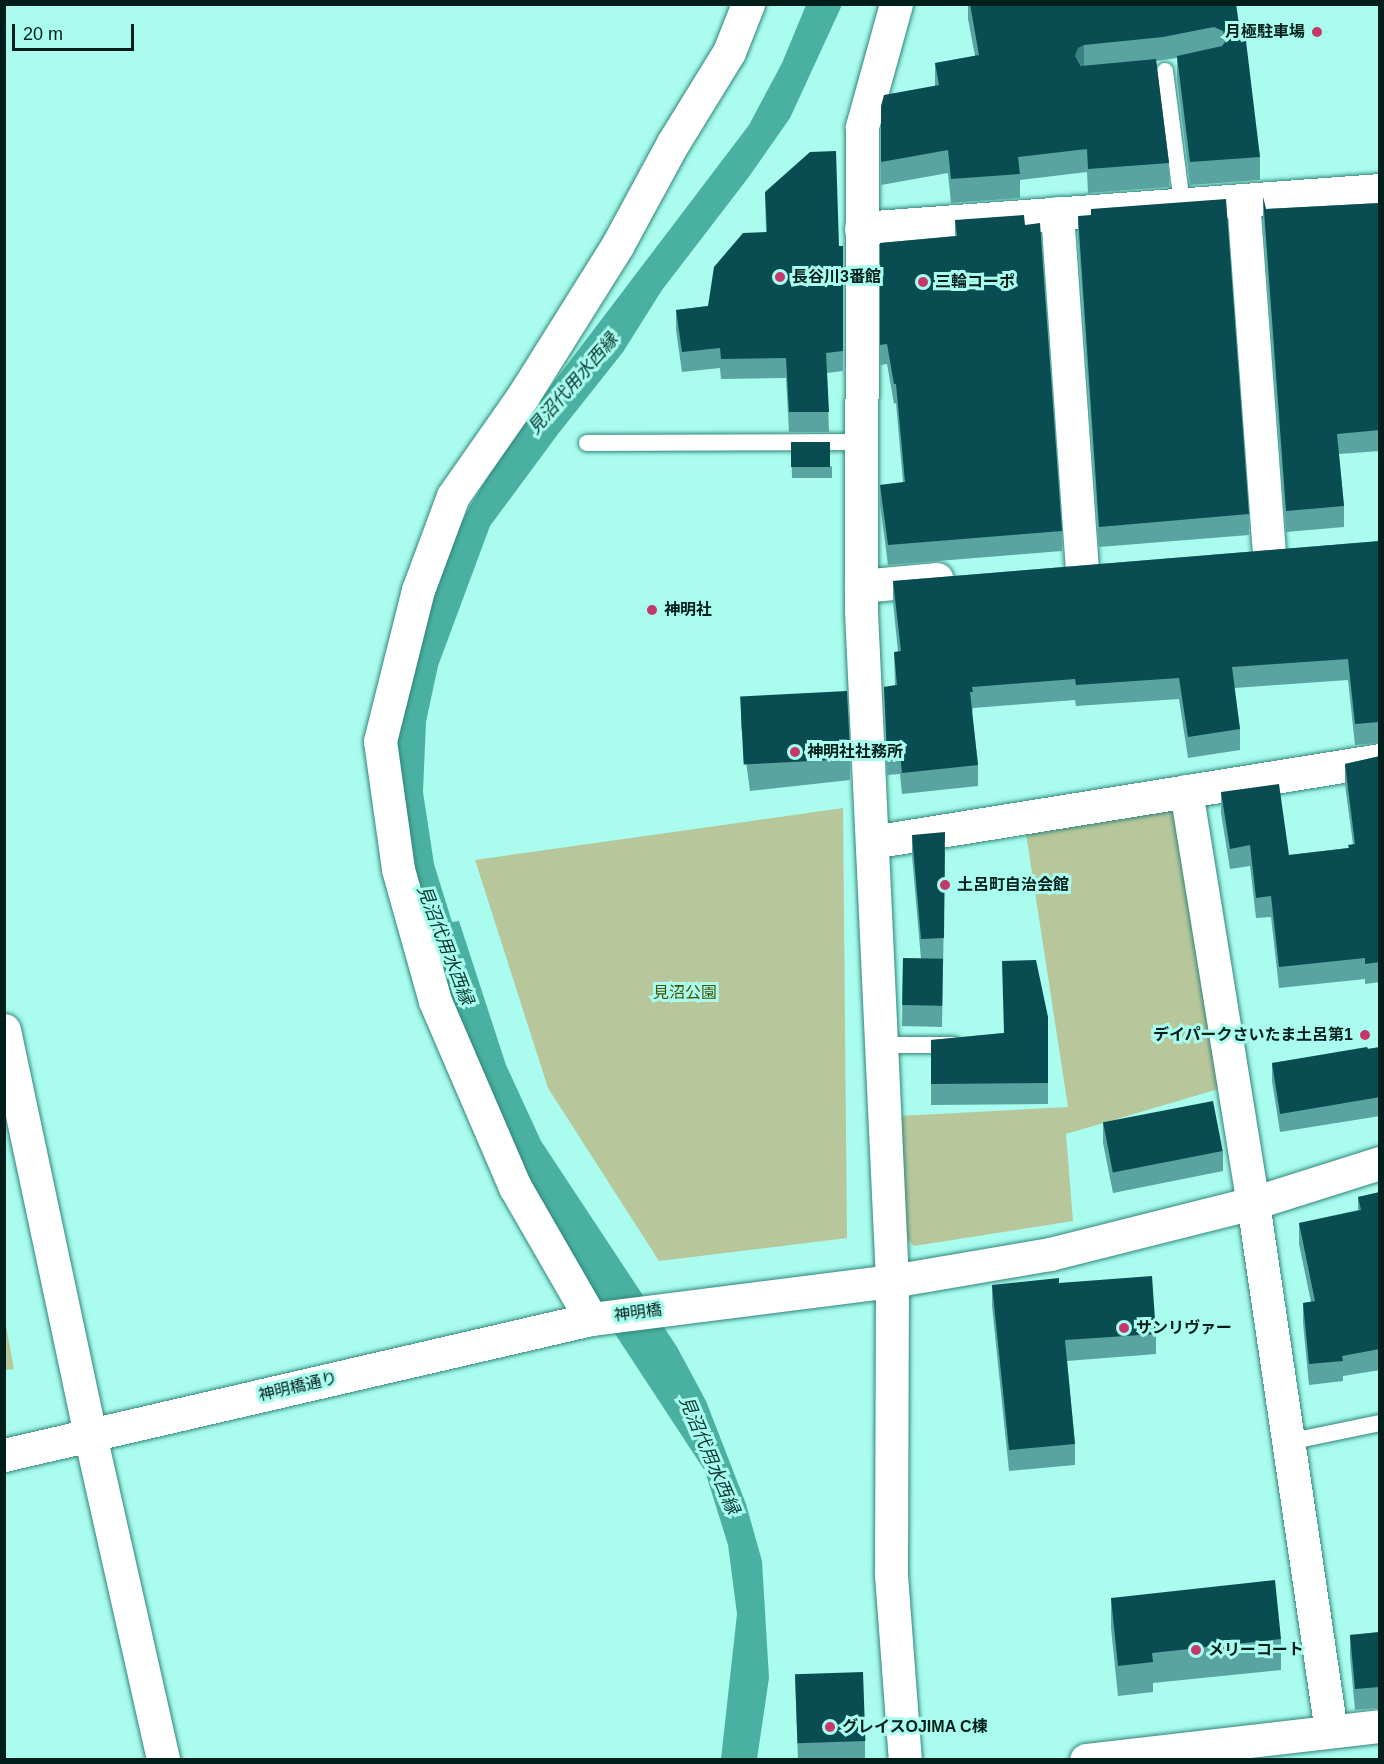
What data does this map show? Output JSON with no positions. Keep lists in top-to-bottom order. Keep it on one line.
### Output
{"streets":{"street":["神明橋","神明橋通り"]},"crossings":[["神明橋","神明橋通り"]],"water":["見沼代用水西縁"],"parks":["見沼公園"],"places":["月極駐車場","長谷川3番館","三輪コーポ","神明社","神明社社務所","土呂町自治会館","デイパークさいたま土呂第1","サンリヴァー","メリーコート","グレイスOJIMA C棟"],"scale_bar":"20 m"}
